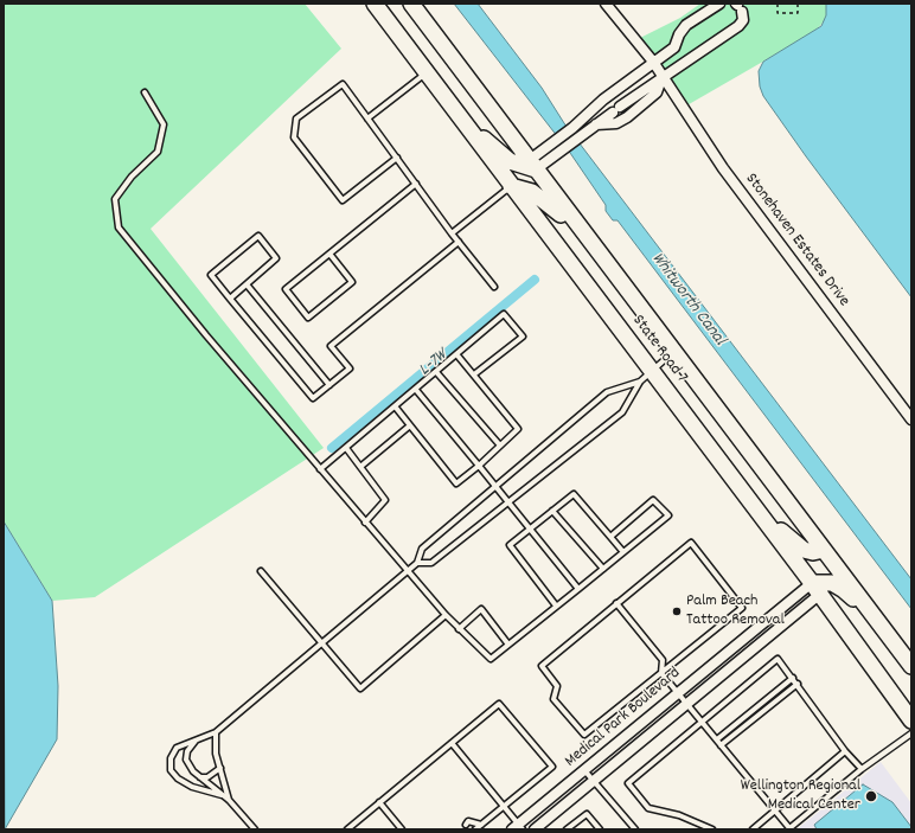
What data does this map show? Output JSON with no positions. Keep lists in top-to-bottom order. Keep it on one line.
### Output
{"streets":{"main road":["State Road 7"],"street":["Stonehaven Estates Drive","Medical Park Boulevard"]},"crossings":[["State Road 7","Medical Park Boulevard"]],"water":["Whitworth Canal","L-7W"],"places":["Palm Beach Tattoo Removal","Wellington Regional Medical Center"]}
